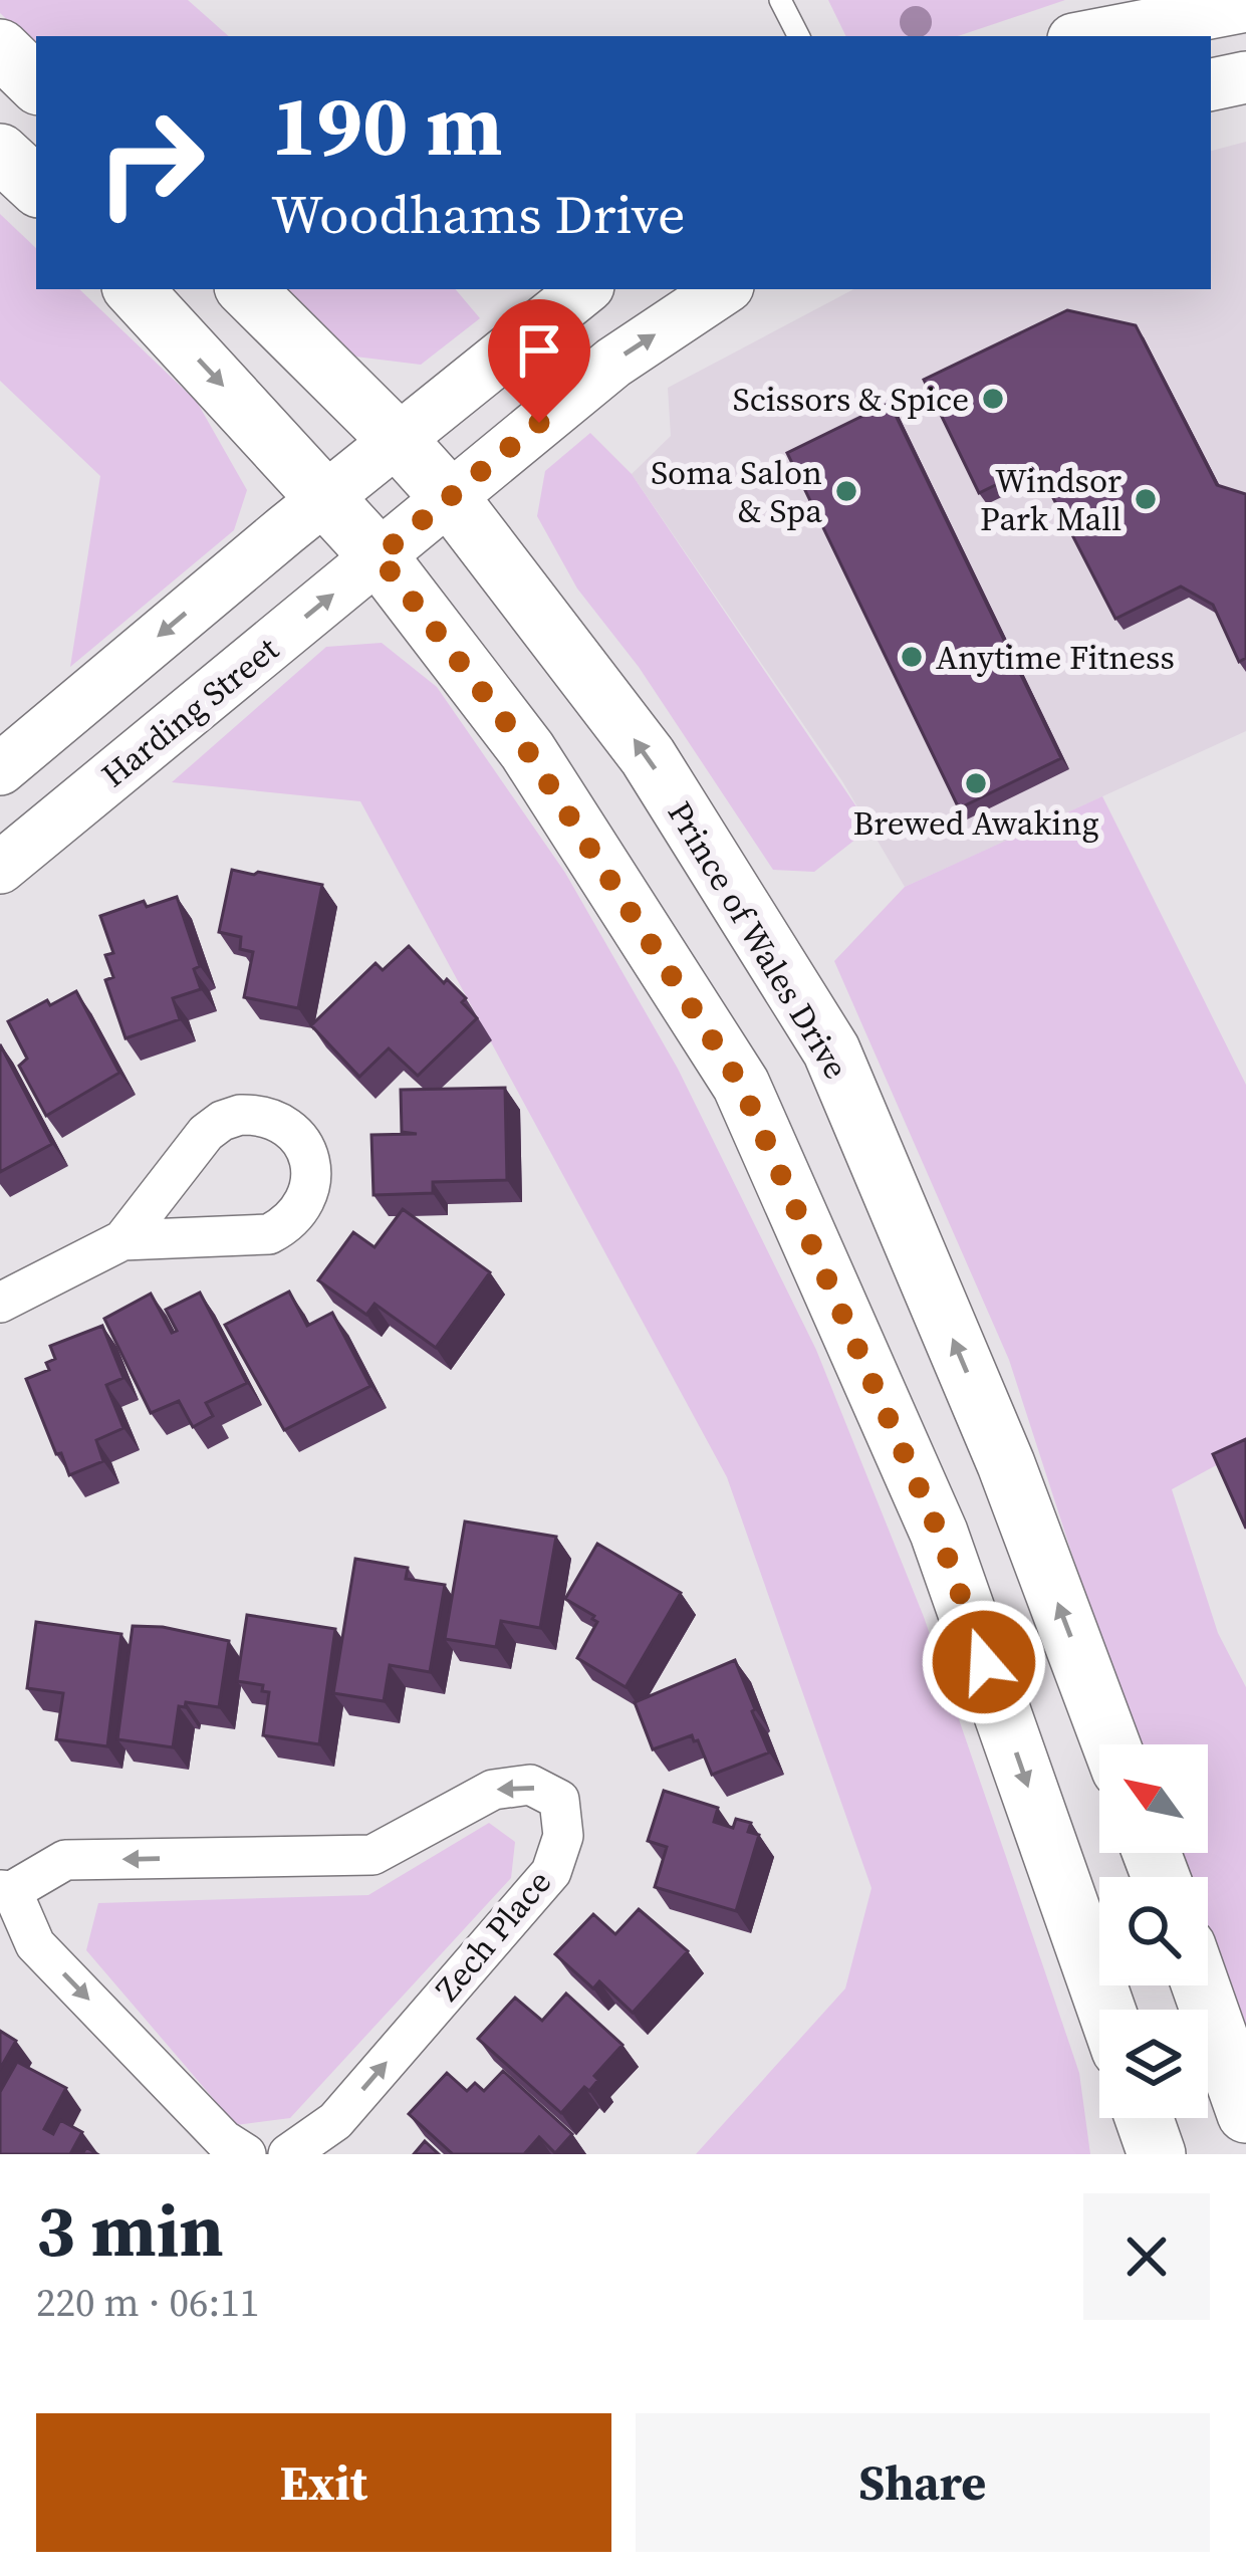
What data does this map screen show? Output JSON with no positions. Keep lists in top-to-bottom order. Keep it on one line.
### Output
{"streets":{"main road":["Prince of Wales Drive"],"street":["Harding Street","Zech Place"]},"crossings":[["Harding Street","Prince of Wales Drive"]],"places":["Scissors & Spice","Soma Salon & Spa","Windsor Park Mall","Anytime Fitness","Brewed Awaking"],"north":"top left","page":{"turn":["190 m","Woodhams Drive"],"heading":["3 min","220 m · 06:11"],"buttons":["Exit","Share"]}}
